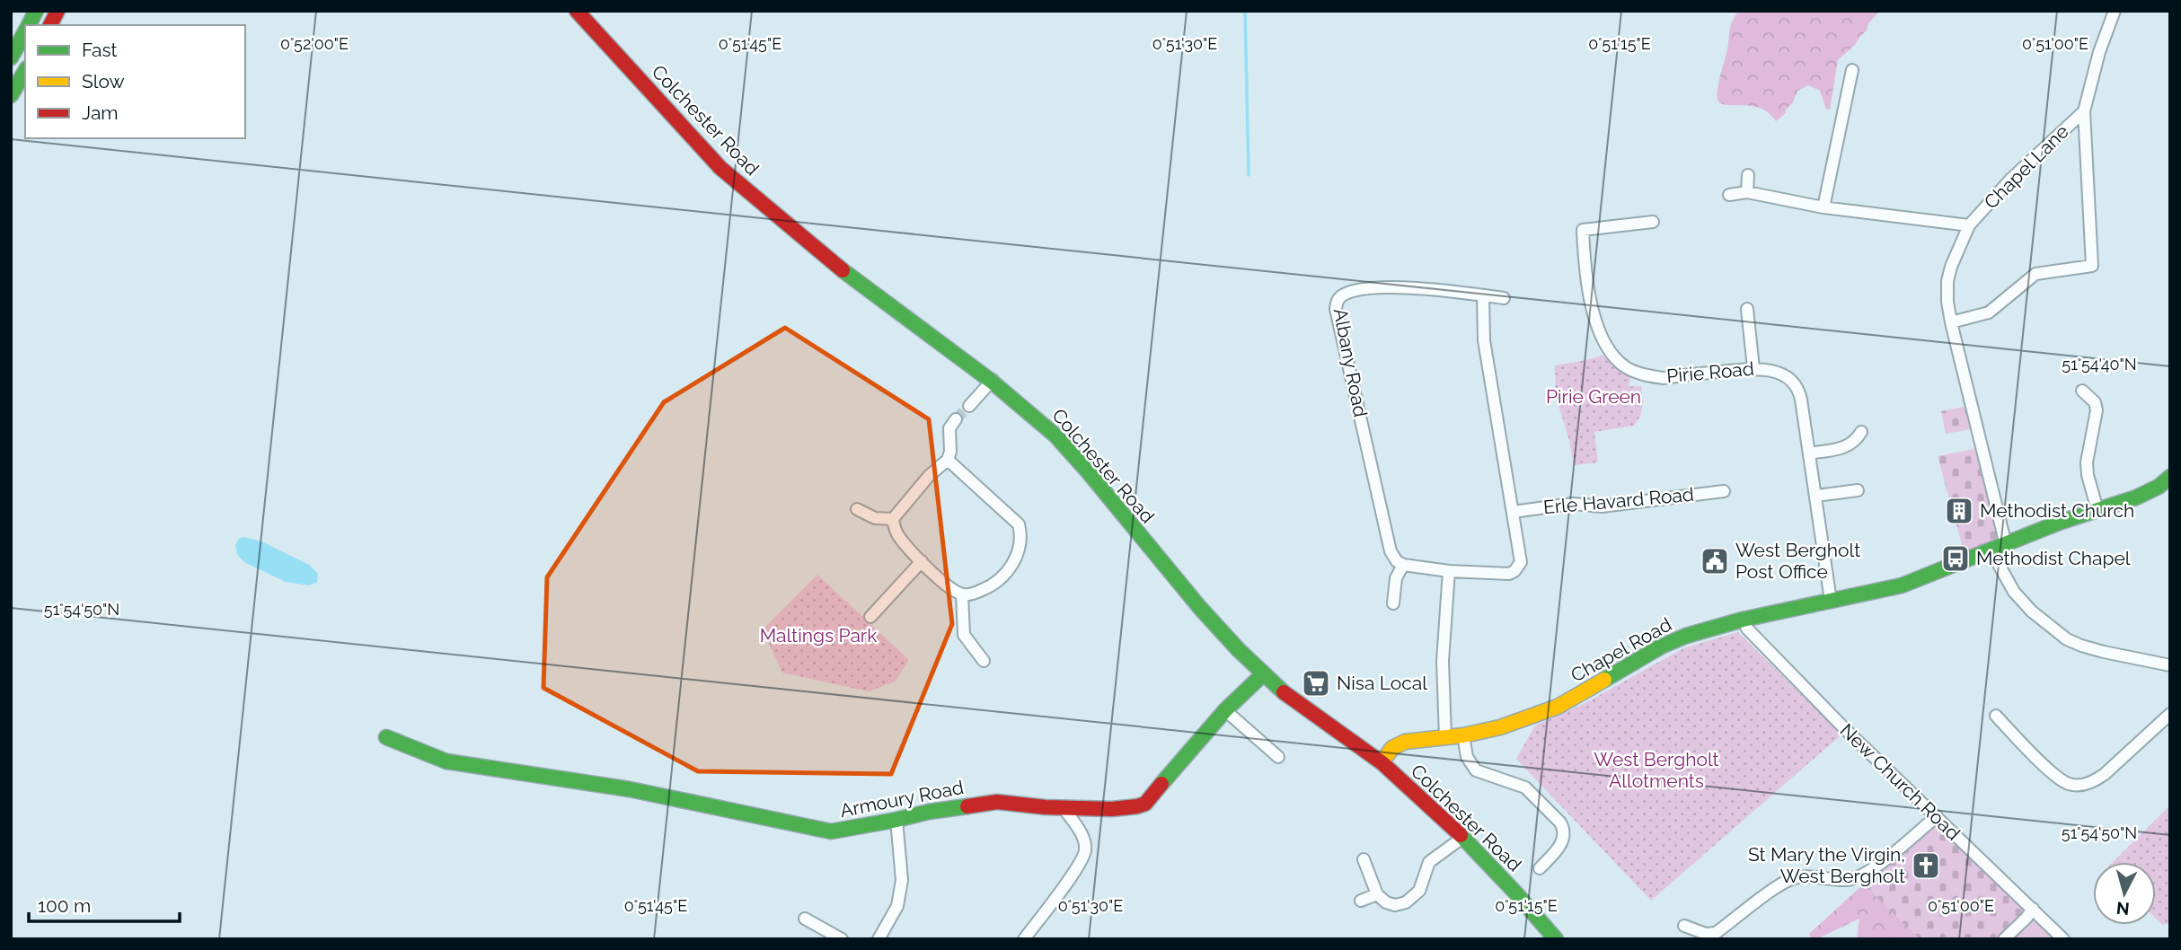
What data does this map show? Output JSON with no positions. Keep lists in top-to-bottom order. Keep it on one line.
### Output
{"streets":{"main road":["Colchester Road","Chapel Road","Armoury Road"],"street":["Chapel Lane","Albany Road","Pirie Road","Erle Havard Road","New Church Road"]},"crossings":[["Colchester Road","Chapel Road"],["Colchester Road","Armoury Road"],["Chapel Lane","Chapel Road"],["Pirie Road","Chapel Road"],["Chapel Road","New Church Road"]],"parks":["Pirie Green","Maltings Park","West Bergholt Allotments"],"places":{"building":["Methodist Church"],"bus stop":["Methodist Chapel"],"public building":["West Bergholt Post Office"],"supermarket":["Nisa Local"],"church":["St Mary the Virgin, West Bergholt"]},"legend":["Fast","Slow","Jam"],"scale_bar":"100 m","north":"bottom","coordinates":["0°52'00\"E","0°51'45\"E","0°51'30\"E","0°51'15\"E","0°51'00\"E","51°54'40\"N","51°54'50\"N"]}
